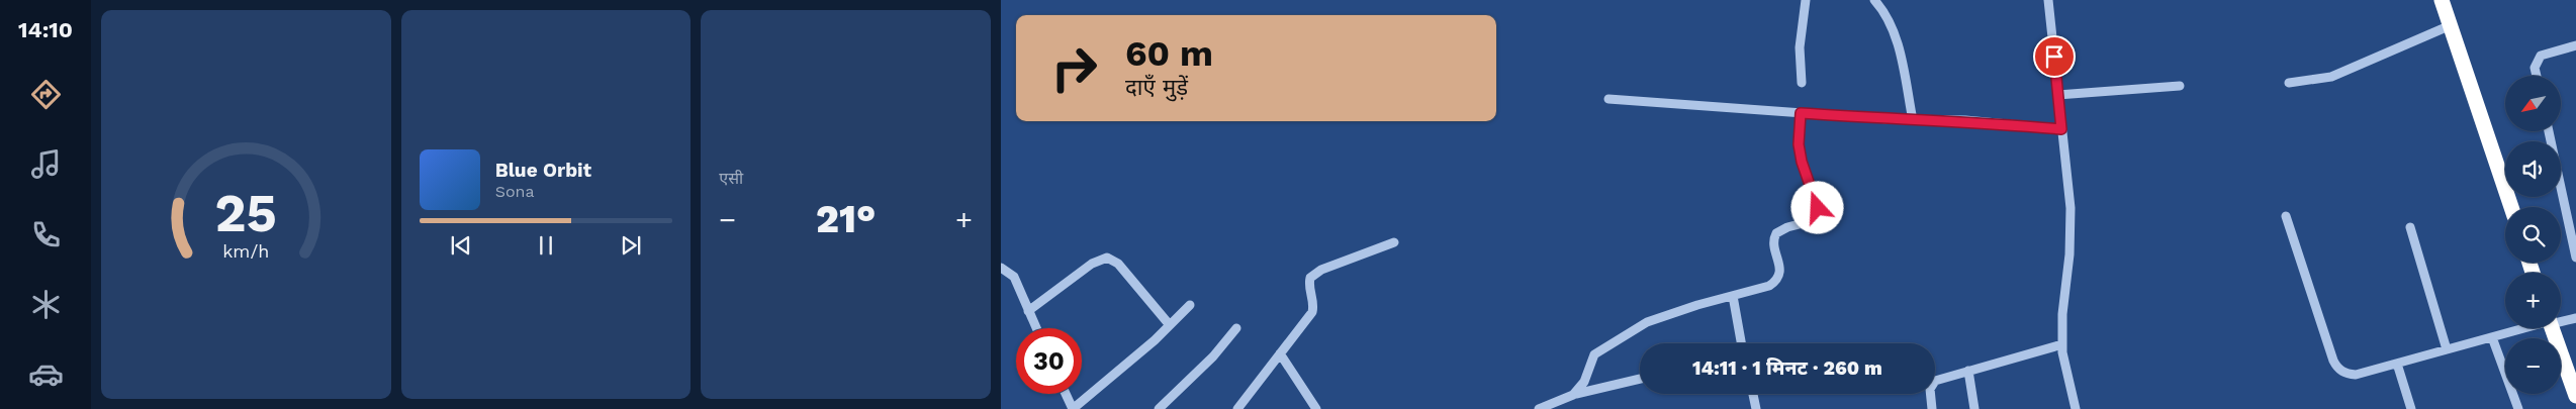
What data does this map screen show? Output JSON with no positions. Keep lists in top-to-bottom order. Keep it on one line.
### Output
{"north":"bottom left","page":{"tabs":"14:10","tile":"एसी","turn":["60 m","दाएँ मुड़ें"],"map_buttons":["+","−"],"song":["Blue Orbit","Sona"],"heat":["−","21°","+"],"limit":"30","trip":"14:11 · 1 मिनट · 260 m","gauge":["25","km/h"]}}
